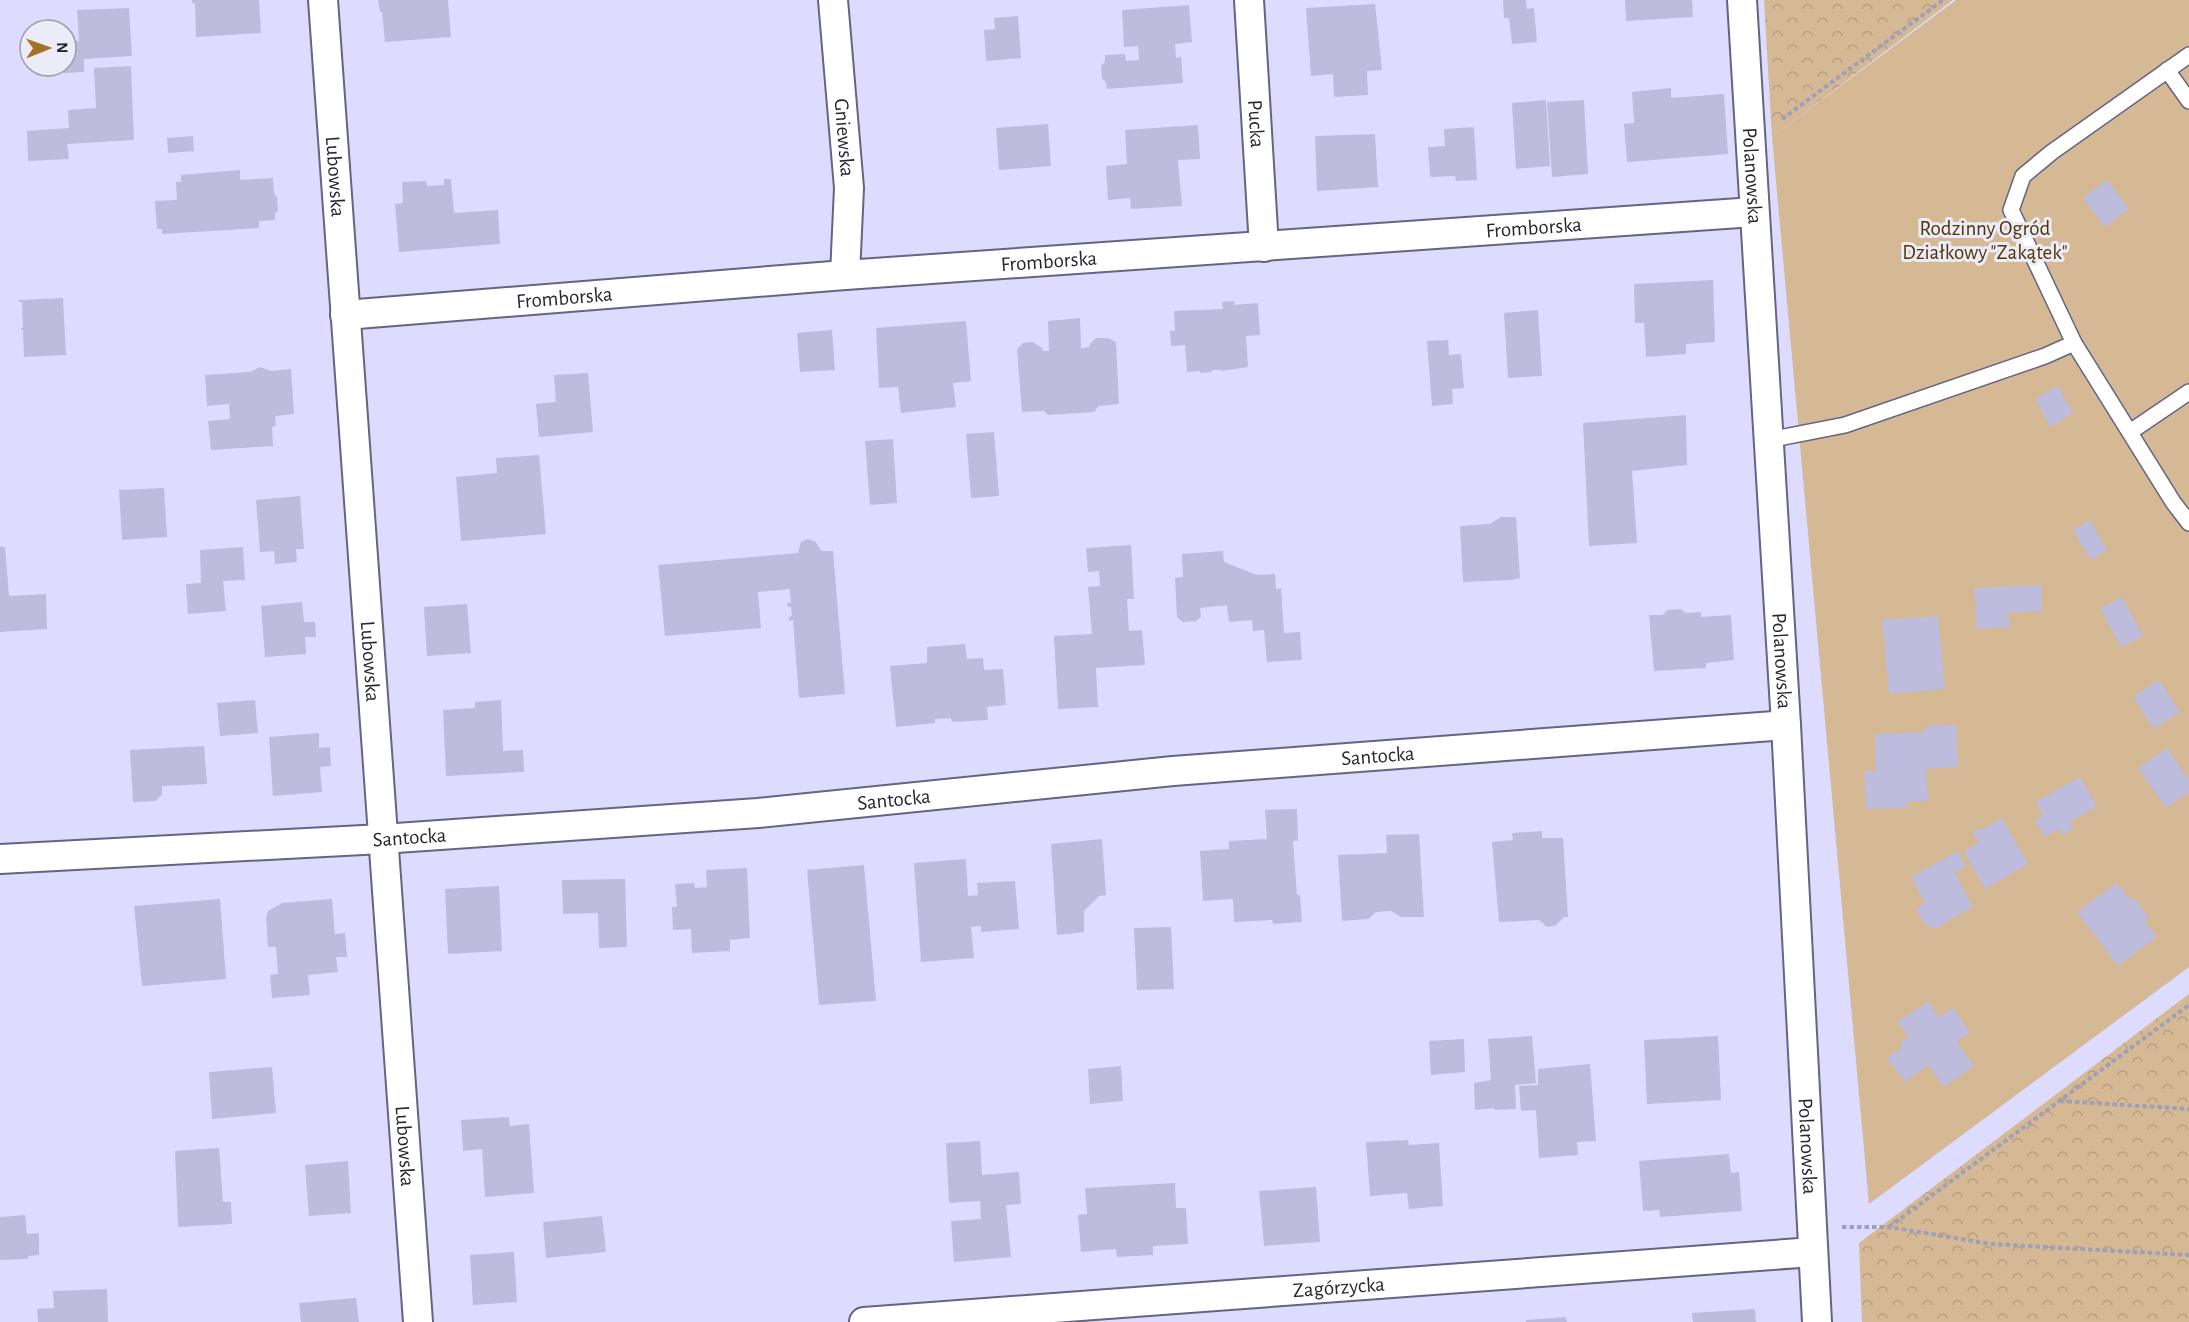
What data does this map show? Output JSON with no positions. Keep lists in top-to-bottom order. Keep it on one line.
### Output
{"streets":{"street":["Pucka","Gniewska","Lubowska","Polanowska","Fromborska","Santocka","Zagórzycka"]},"crossings":[["Pucka","Fromborska"],["Gniewska","Fromborska"],["Lubowska","Fromborska"],["Lubowska","Santocka"],["Polanowska","Fromborska"],["Polanowska","Santocka"],["Polanowska","Zagórzycka"]],"parks":["Rodzinny Ogród Działkowy \"Zakątek\""],"north":"right"}
